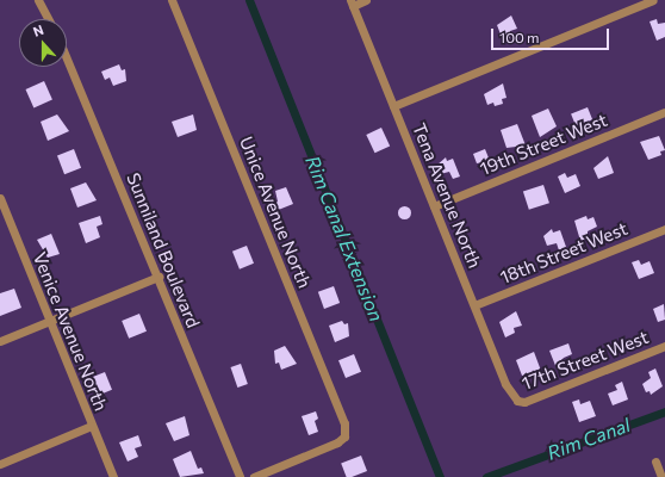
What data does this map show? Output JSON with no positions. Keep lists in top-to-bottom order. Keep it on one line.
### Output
{"streets":{"street":["19th Street West","Tena Avenue North","Unice Avenue North","Sunniland Boulevard","18th Street West","Venice Avenue North","17th Street West"]},"crossings":[["19th Street West","Tena Avenue North"],["Tena Avenue North","18th Street West"],["Tena Avenue North","17th Street West"]],"water":["Rim Canal Extension","Rim Canal"],"scale_bar":"100 m","north":"top"}
